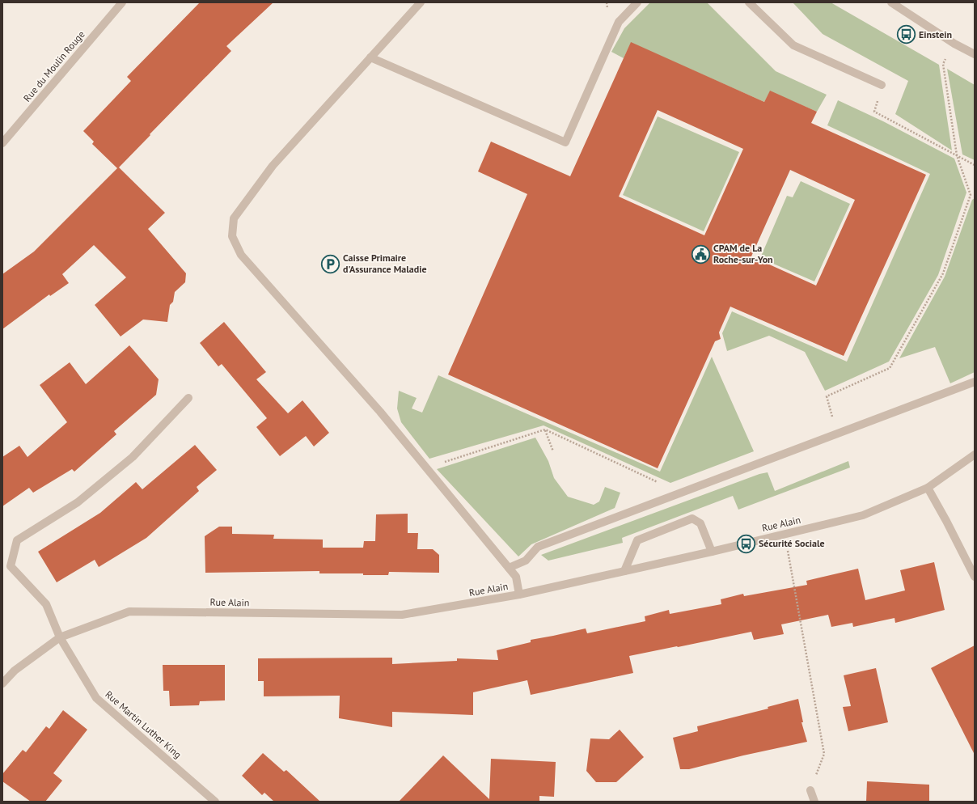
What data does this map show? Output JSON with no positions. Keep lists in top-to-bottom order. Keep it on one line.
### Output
{"streets":{"street":["Rue du Moulin Rouge","Rue Alain","Rue Martin Luther King"]},"crossings":[["Rue Alain","Rue Martin Luther King"]],"places":{"bus stop":["Einstein","Sécurité Sociale"],"public building":["CPAM de La Roche-sur-Yon"],"parking":["Caisse Primaire d'Assurance Maladie"]}}
